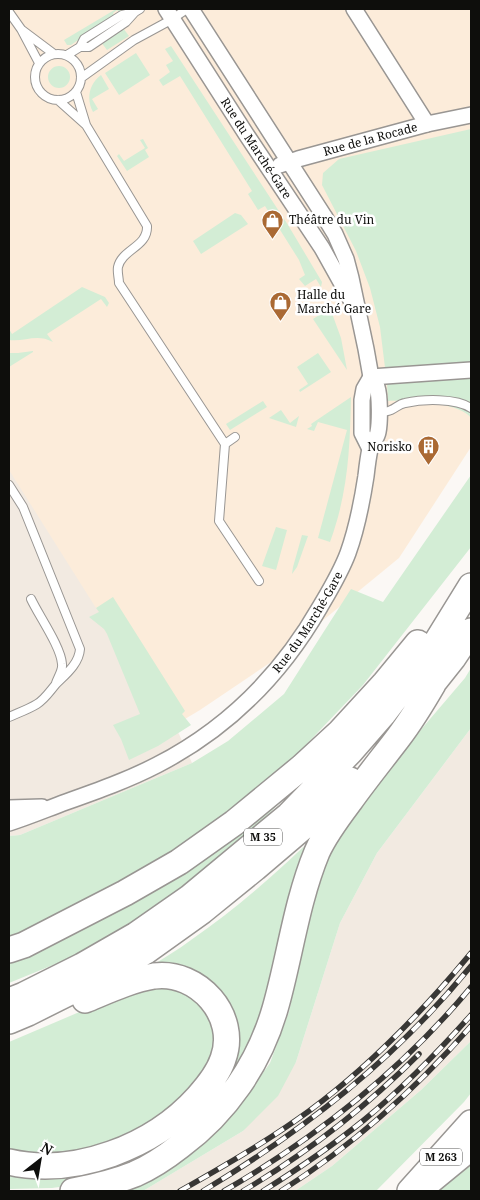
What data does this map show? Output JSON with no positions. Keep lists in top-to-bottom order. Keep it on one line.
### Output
{"streets":{"highway":["M 35","M 263"],"street":["Rue de la Rocade","Rue du Marché-Gare"]},"crossings":[["Rue de la Rocade","Rue du Marché-Gare"]],"places":{"shop":["Théâtre du Vin","Halle du Marché Gare"],"building":["Norisko"]},"north":"top right"}
